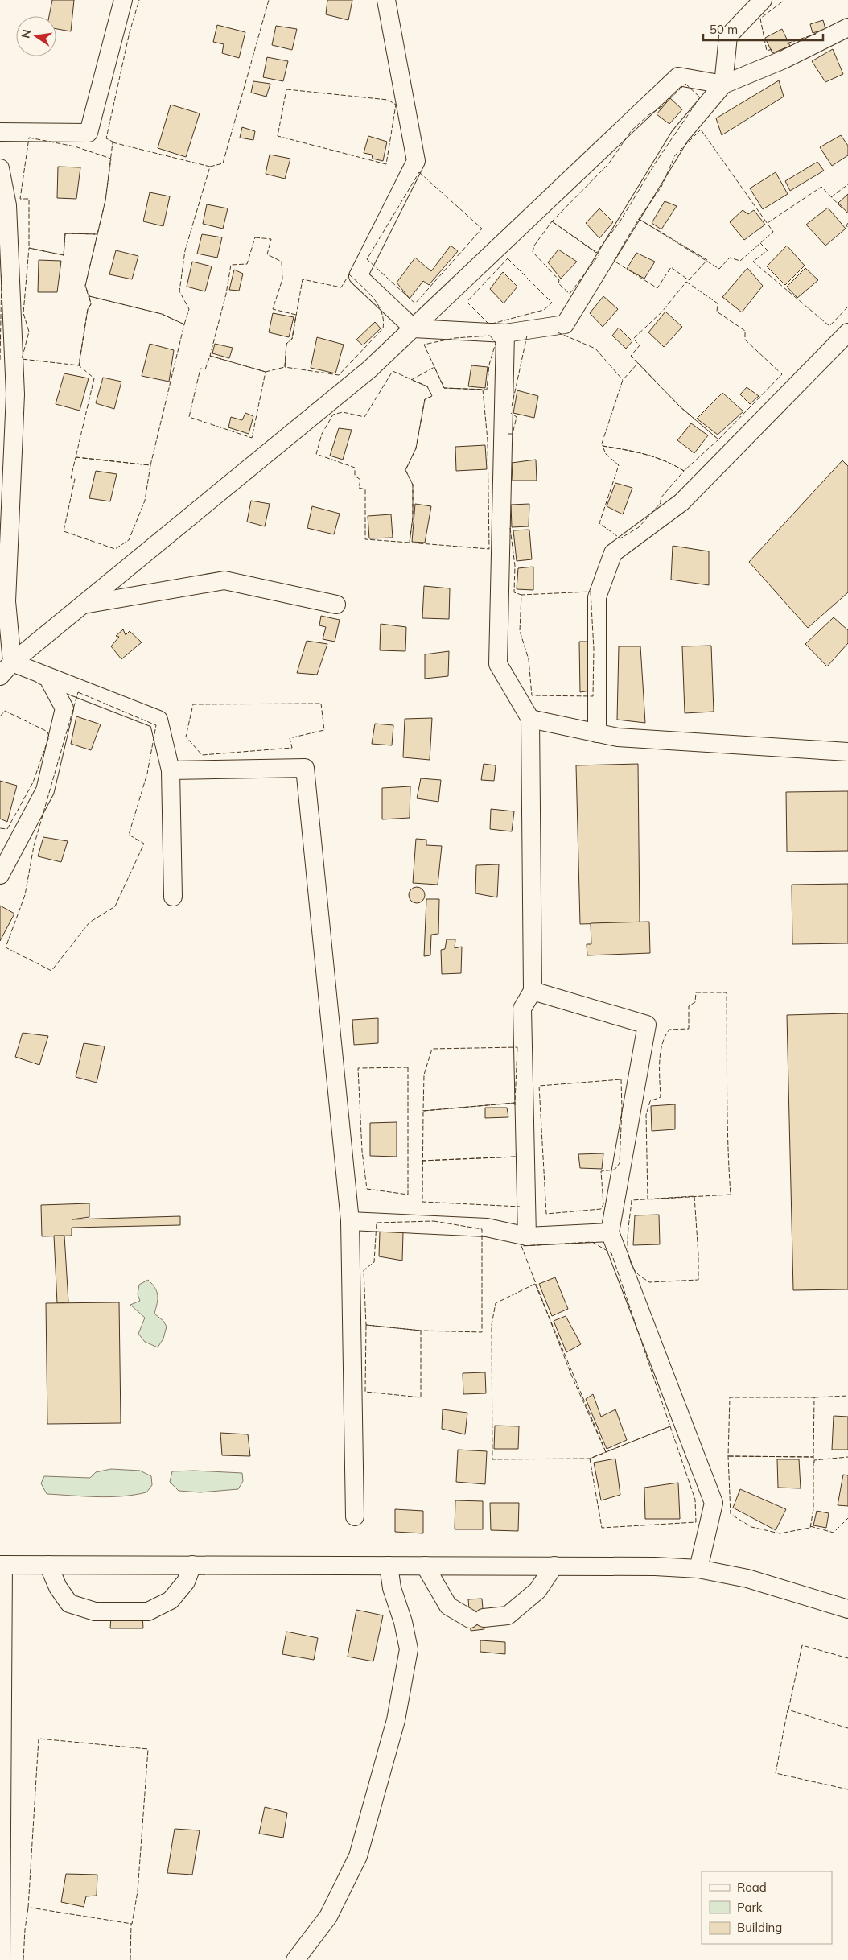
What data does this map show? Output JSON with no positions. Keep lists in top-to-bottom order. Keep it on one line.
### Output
{"legend":["Road","Park","Building"],"scale_bar":"50 m","north":"left"}
